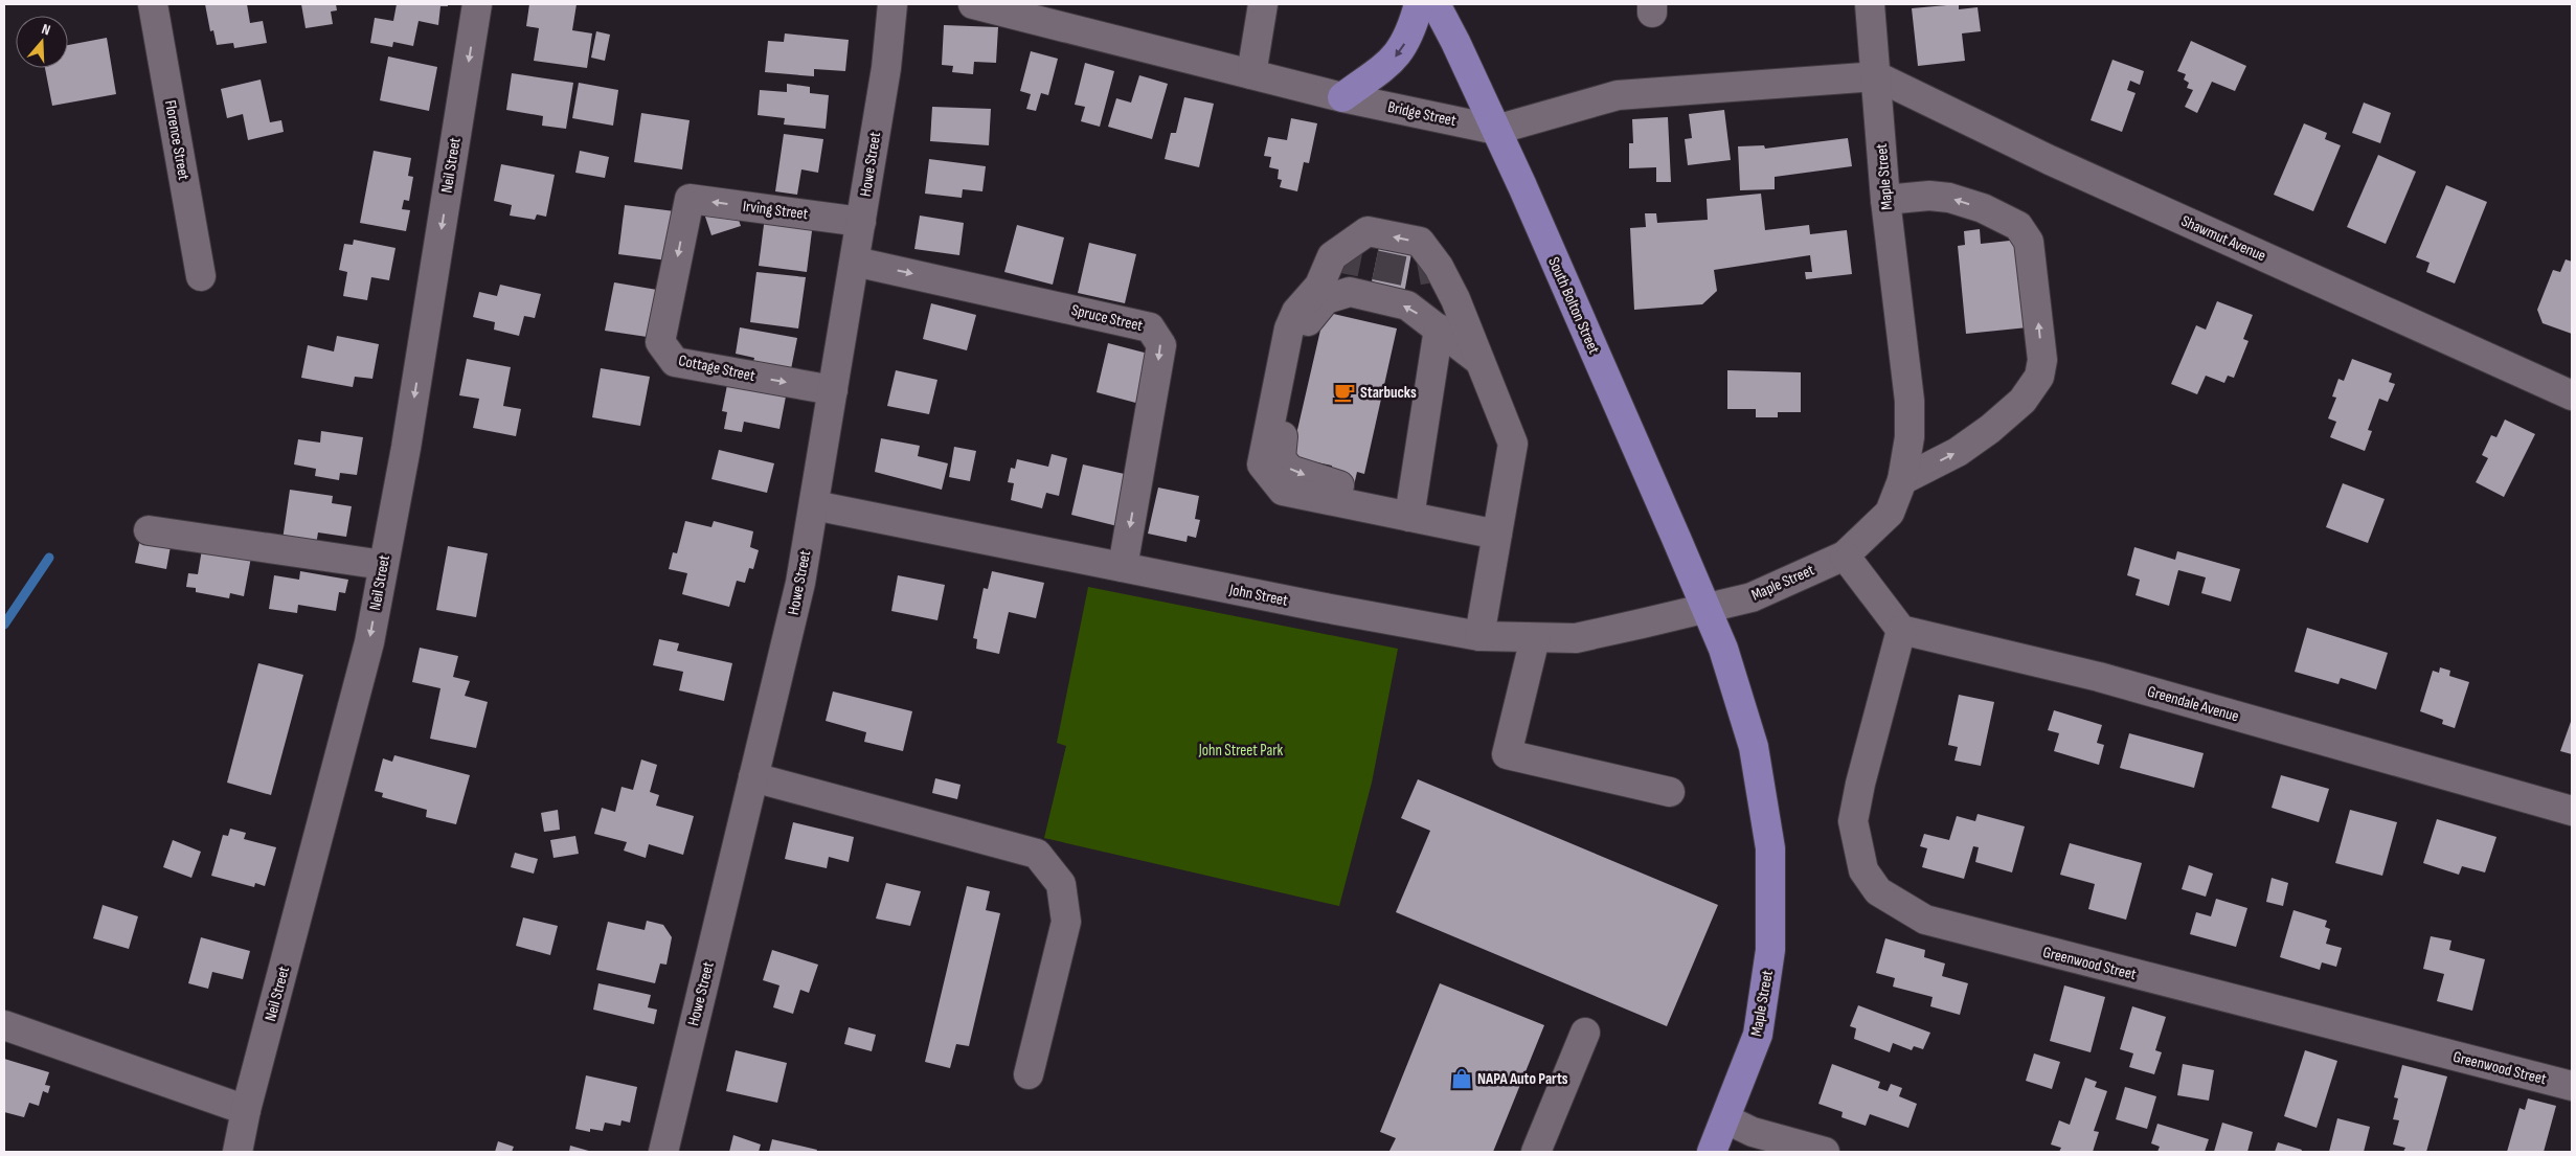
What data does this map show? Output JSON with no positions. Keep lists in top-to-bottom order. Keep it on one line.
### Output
{"streets":{"main road":["Maple Street","South Bolton Street"],"street":["Bridge Street","Florence Street","Howe Street","Neil Street","Irving Street","Shawmut Avenue","Spruce Street","Cottage Street","John Street","Greendale Avenue","Greenwood Street"]},"crossings":[["Bridge Street","Maple Street"],["Bridge Street","Shawmut Avenue"],["Bridge Street","South Bolton Street"],["Howe Street","Irving Street"],["Howe Street","Spruce Street"],["Howe Street","Cottage Street"],["Howe Street","John Street"],["Maple Street","Shawmut Avenue"],["Maple Street","South Bolton Street"],["Maple Street","John Street"],["Irving Street","Cottage Street"],["South Bolton Street","John Street"],["Spruce Street","John Street"],["Greendale Avenue","Greenwood Street"]],"one_way":["Neil Street","Irving Street"],"parks":["John Street Park"],"places":{"cafe":["Starbucks"],"shop":["NAPA Auto Parts"]},"north":"top"}
